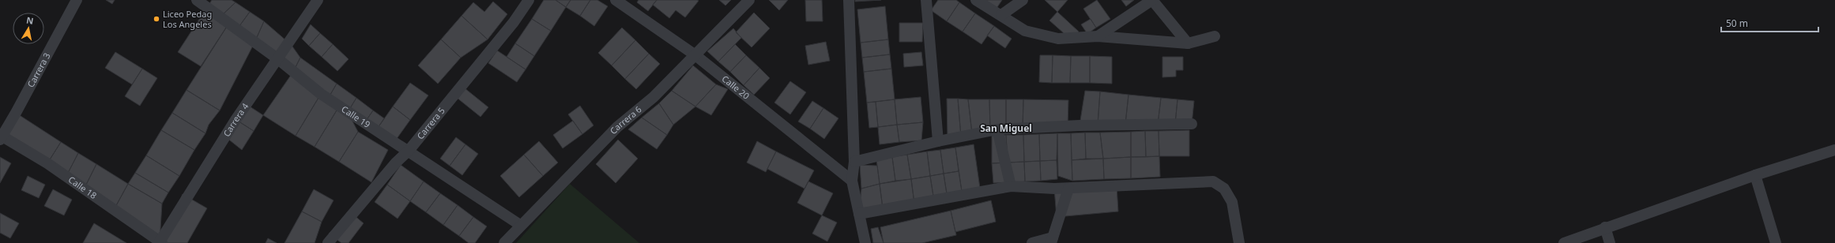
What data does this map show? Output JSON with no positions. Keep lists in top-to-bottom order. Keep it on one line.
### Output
{"streets":{"street":["Carrera 3","Calle 20","Calle 19","Carrera 4","Carrera 6","Carrera 5","Calle 18"]},"crossings":[["Carrera 3","Calle 18"],["Calle 20","Carrera 6"],["Calle 19","Carrera 4"],["Calle 19","Carrera 6"],["Calle 19","Carrera 5"],["Carrera 4","Calle 18"]],"districts":["San Miguel"],"places":["Liceo Pedag Los Angeles"],"scale_bar":"50 m","north":"top"}
